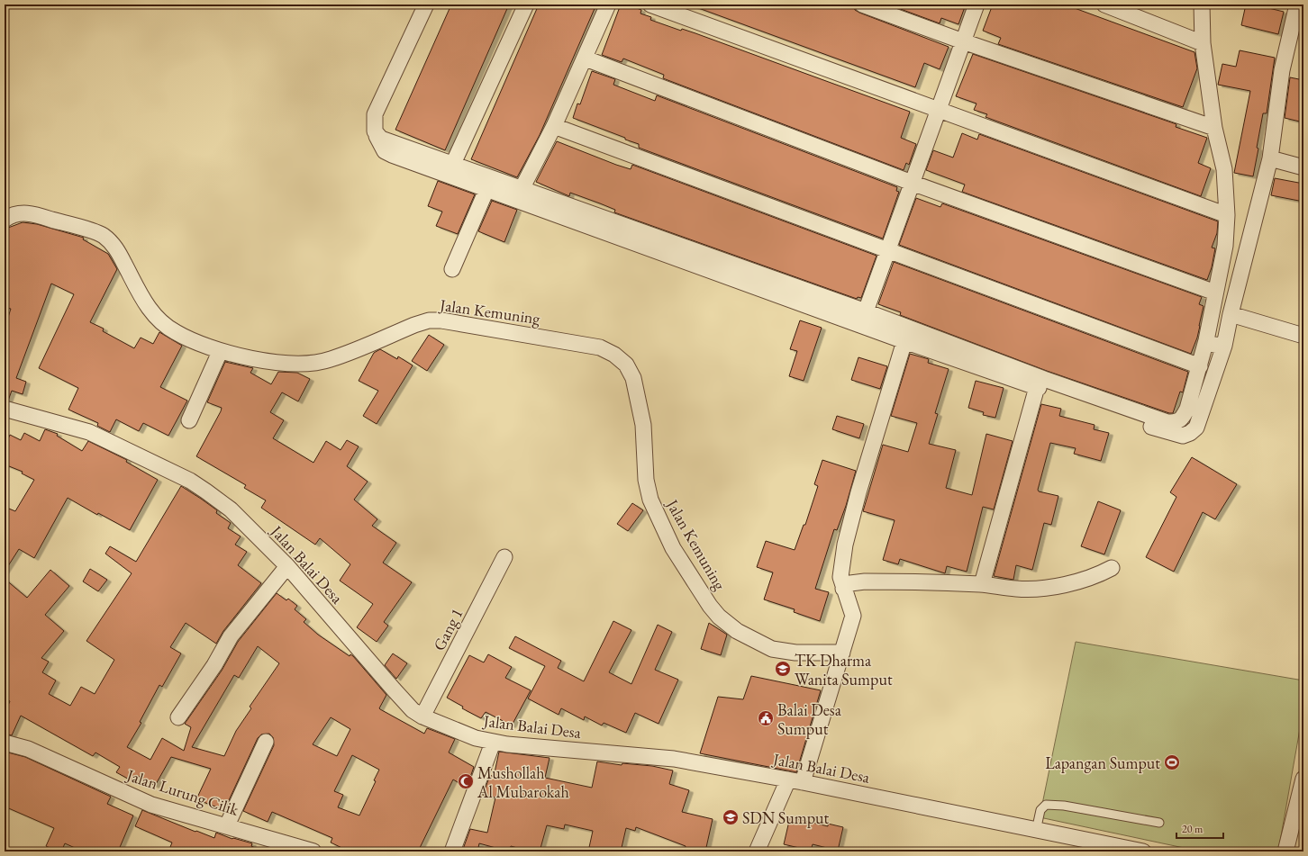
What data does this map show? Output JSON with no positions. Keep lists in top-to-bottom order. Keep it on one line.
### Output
{"streets":{"street":["Jalan Kemuning","Jalan Balai Desa","Gang 1","Jalan Lurung Cilik"]},"crossings":[["Jalan Balai Desa","Gang 1"]],"places":{"school or university":["TK Dharma Wanita Sumput","SDN Sumput"],"public building":["Balai Desa Sumput"],"sports":["Lapangan Sumput"],"mosque":["Mushollah Al Mubarokah"]},"scale_bar":"20 m"}
